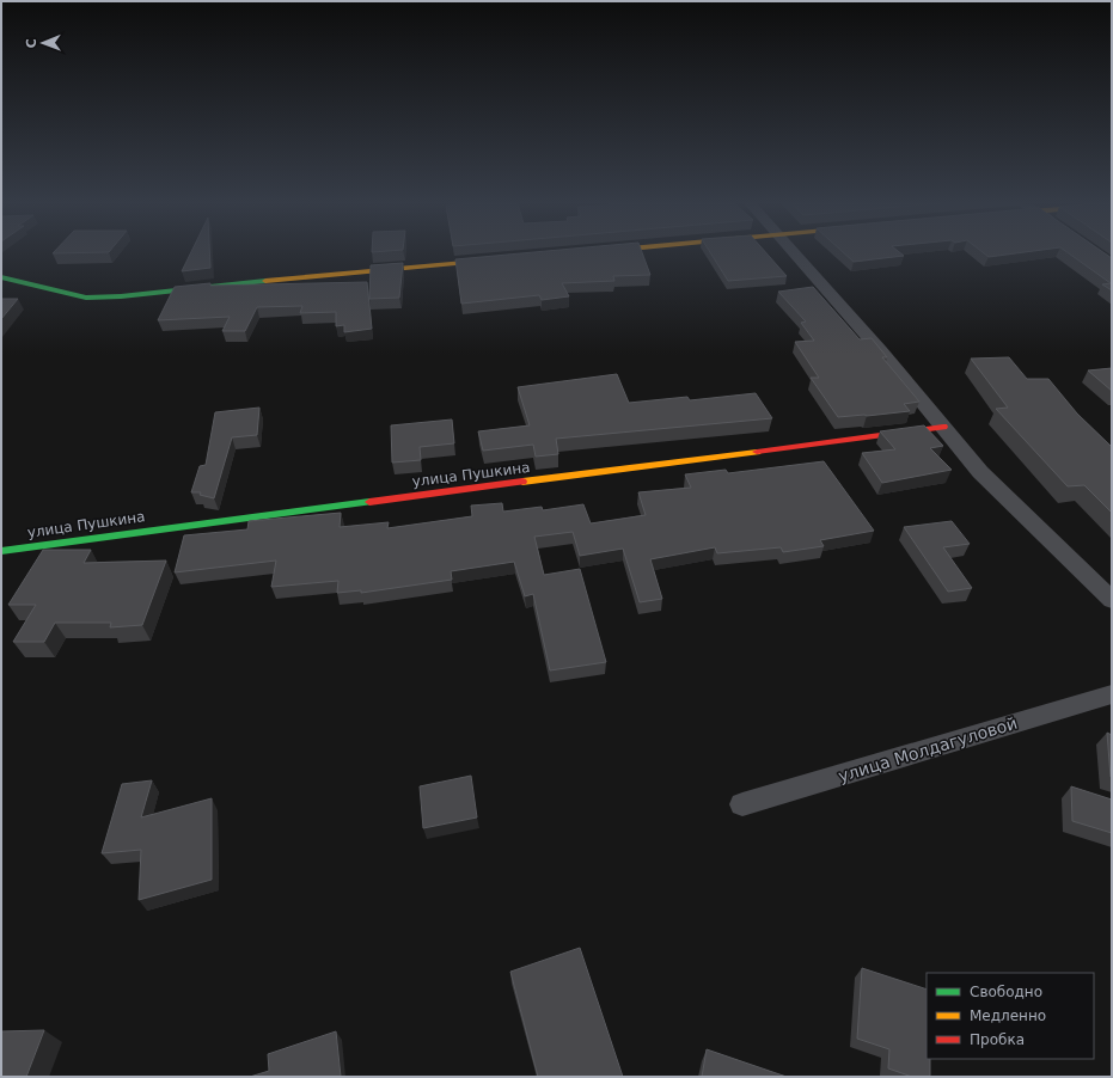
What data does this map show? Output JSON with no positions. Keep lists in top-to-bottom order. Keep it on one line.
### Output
{"streets":{"street":["улица Пушкина","улица Молдагуловой"]},"legend":["Свободно","Медленно","Пробка"],"north":"left"}
